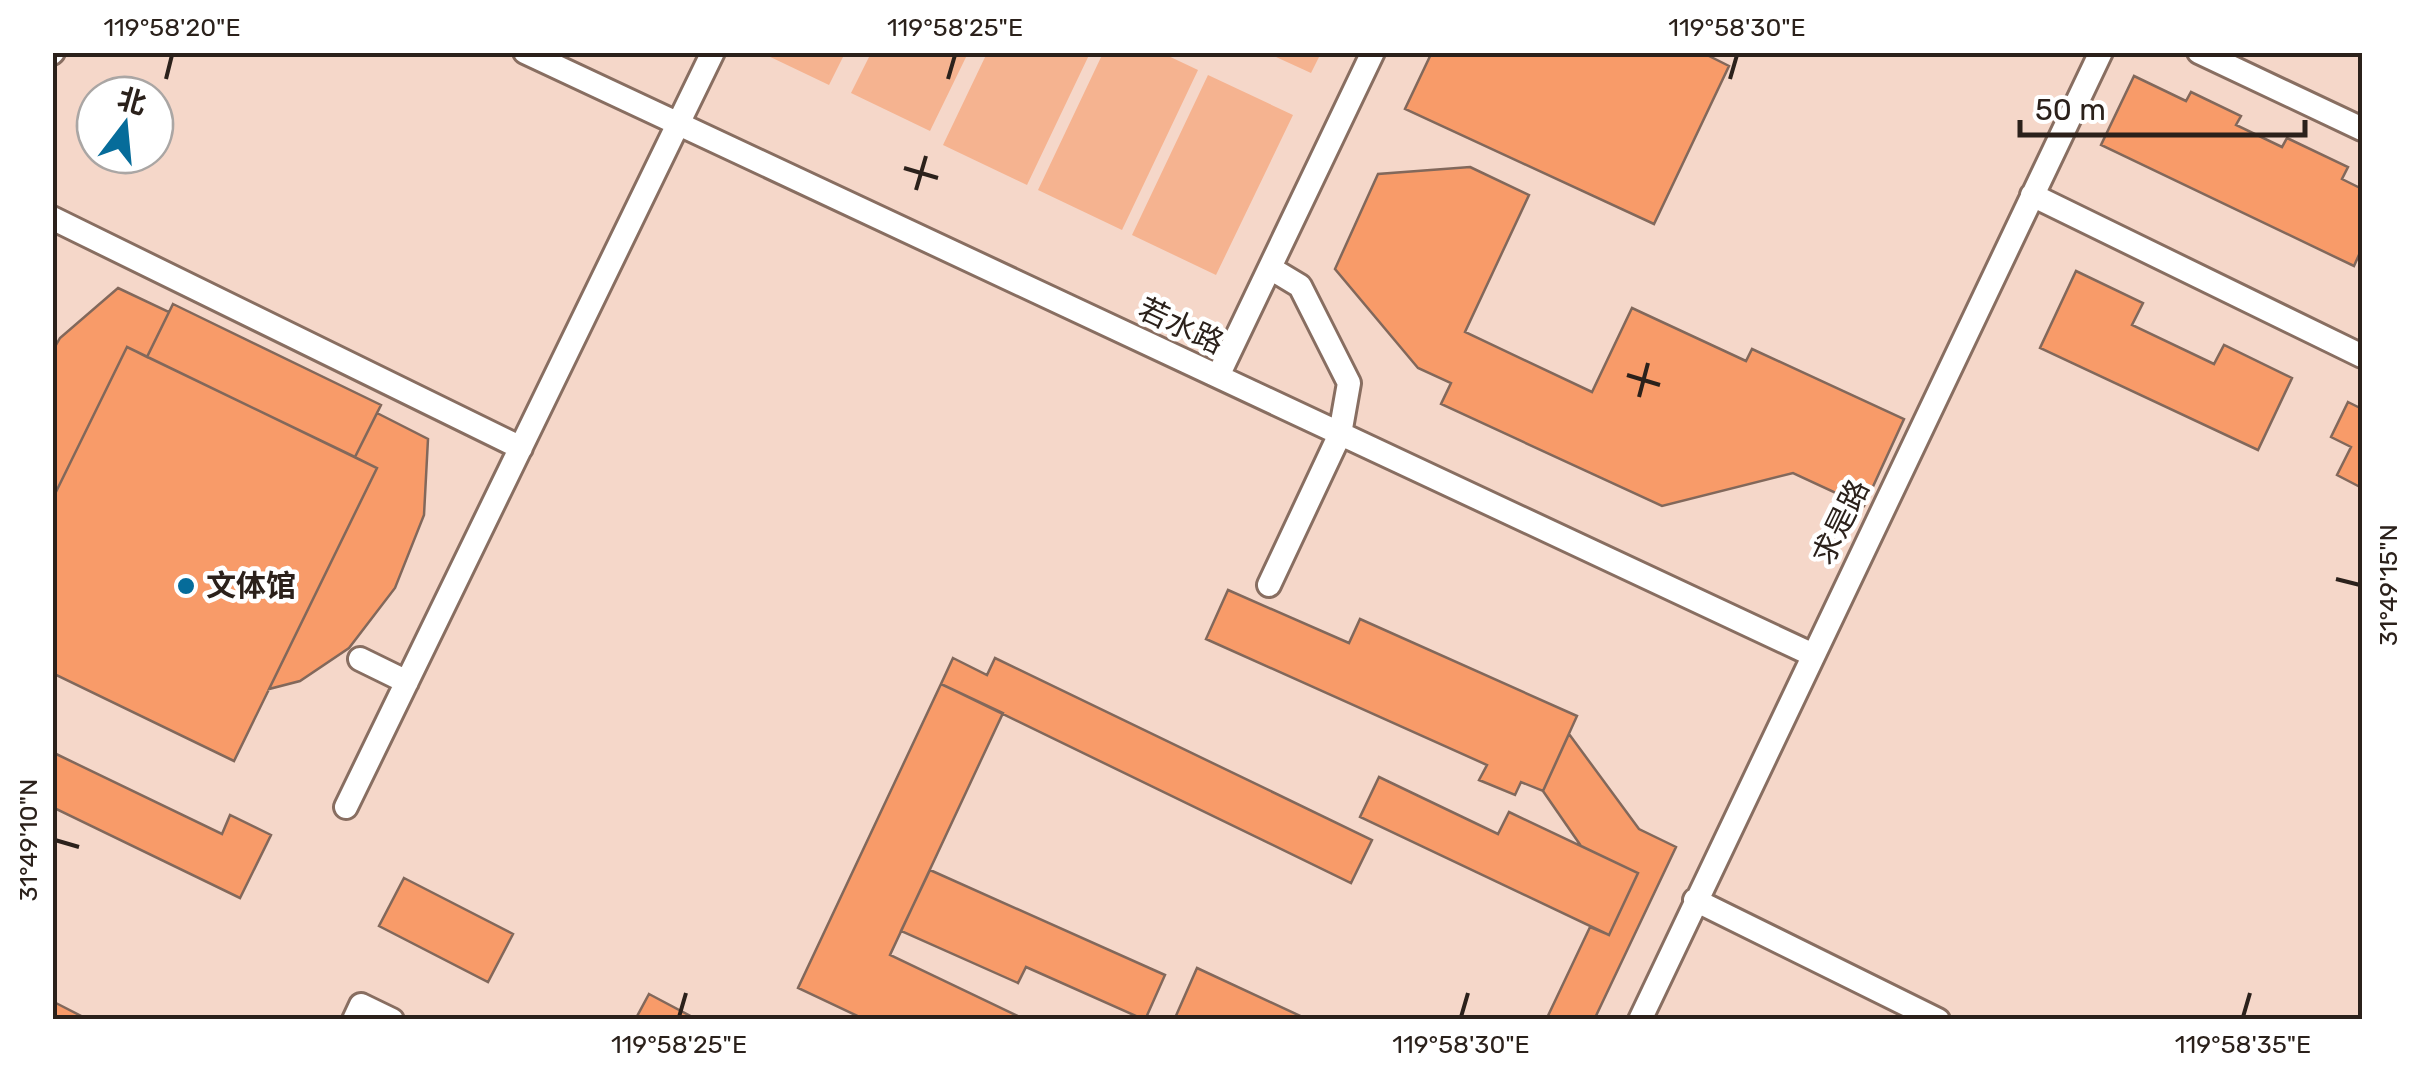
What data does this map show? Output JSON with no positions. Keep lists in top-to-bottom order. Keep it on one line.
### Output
{"streets":{"lane":["若水路","求是路"]},"crossings":[["若水路","求是路"]],"places":["文体馆"],"scale_bar":"50 m","north":"top","coordinates":["119°58'20\"E","119°58'25\"E","119°58'30\"E","31°49'15\"N","31°49'10\"N","119°58'35\"E"]}
